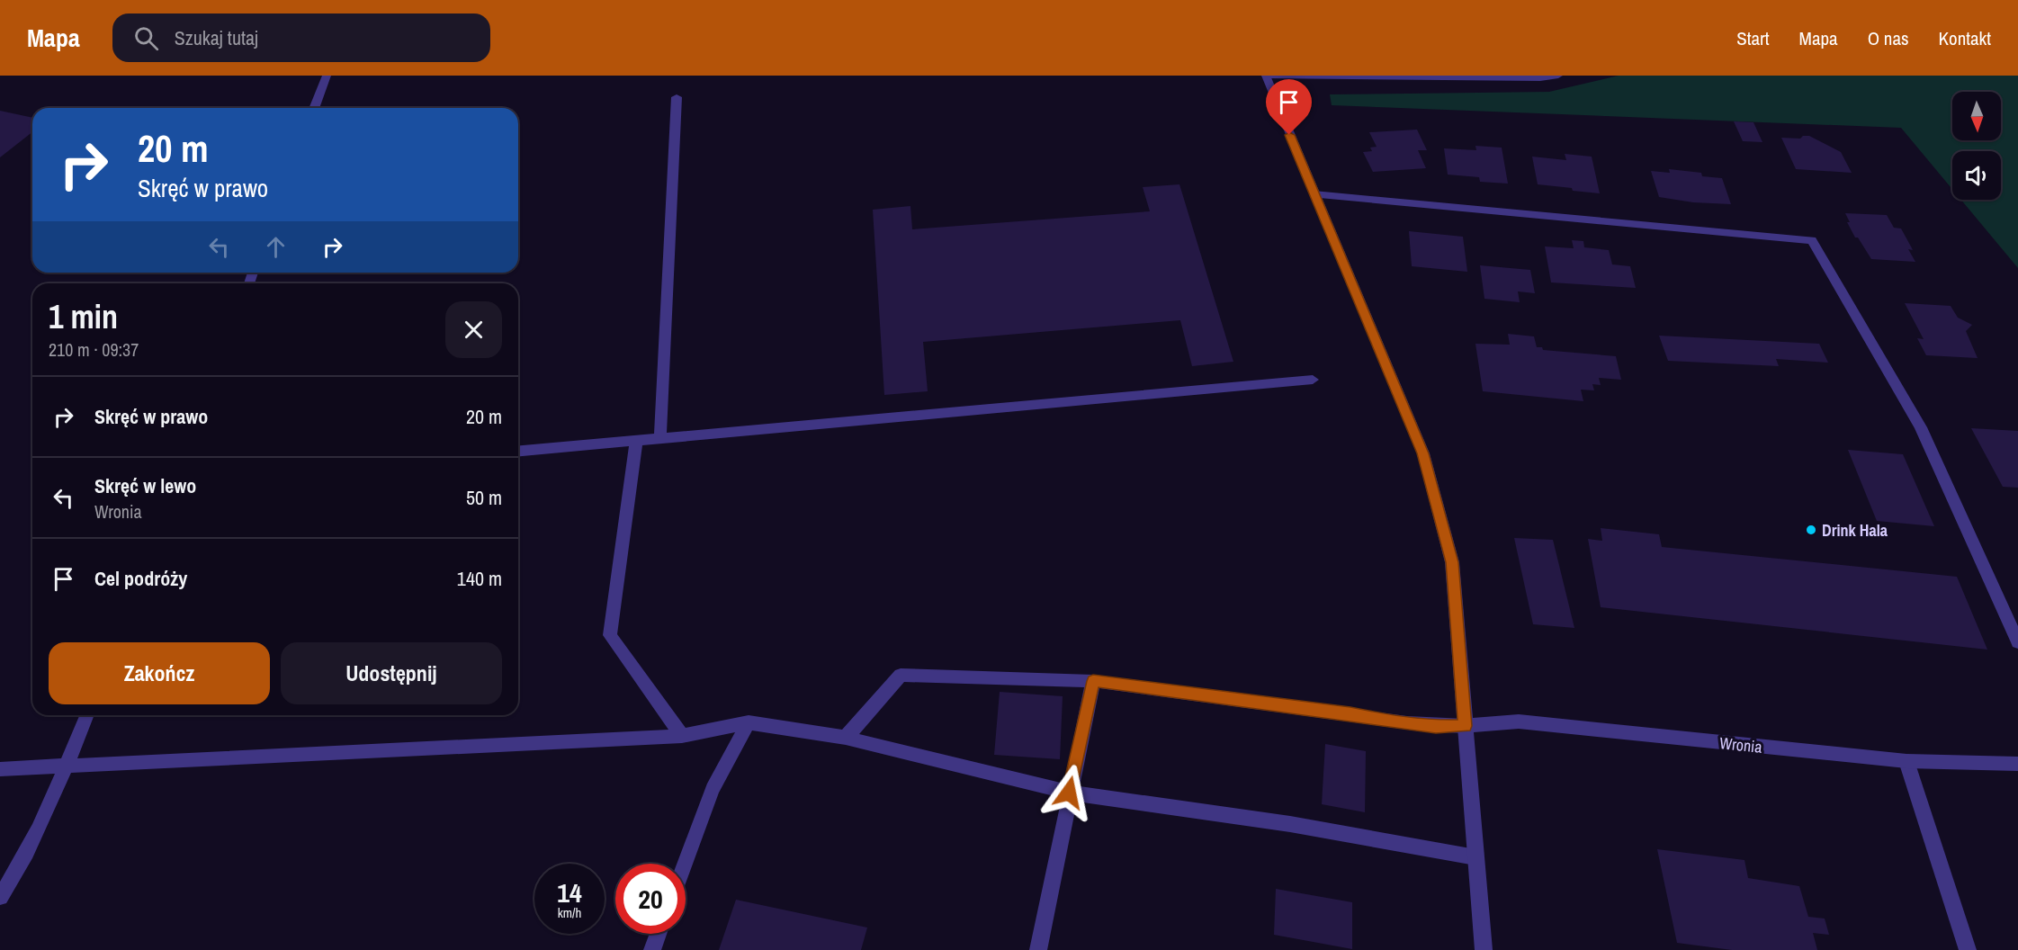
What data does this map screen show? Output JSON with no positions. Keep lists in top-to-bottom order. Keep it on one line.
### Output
{"streets":{"street":["Wronia"]},"places":["Drink Hala"],"north":"bottom","page":{"header":"Mapa","search":"Szukaj tutaj","nav":["Start","Mapa","O nas","Kontakt"],"turn":["20 m","Skręć w prawo"],"heading":["1 min","210 m · 09:37"],"list":[{"name":"Skręć w prawo","value":"20 m"},{"name":"Skręć w lewo","note":"Wronia","value":"50 m"},{"name":"Cel podróży","value":"140 m"}],"buttons":["Zakończ","Udostępnij"],"speed":"14 km/h","limit":"20"}}
